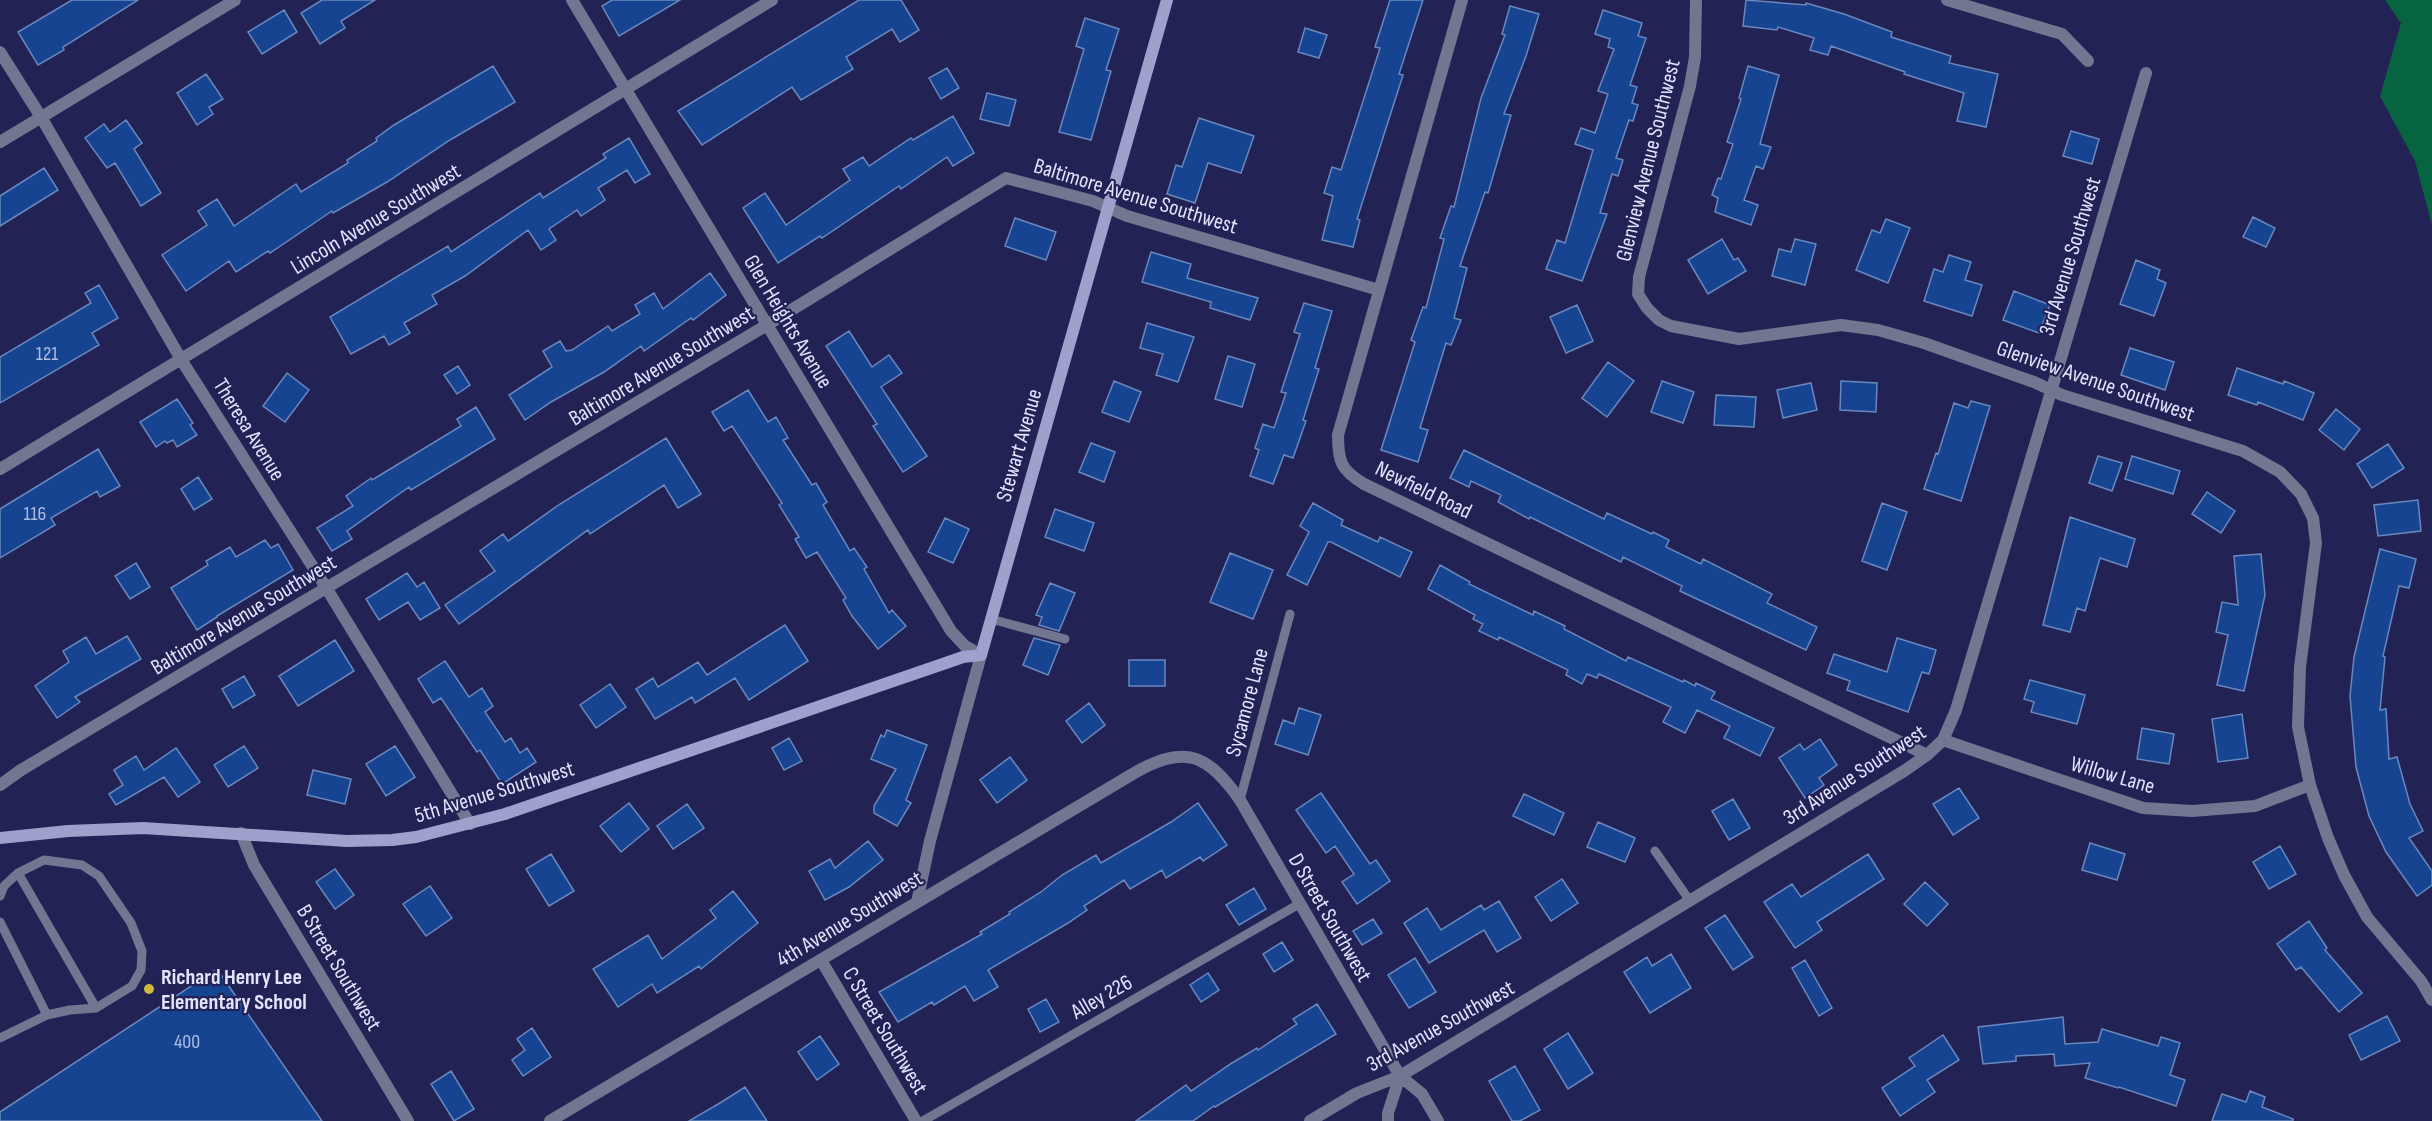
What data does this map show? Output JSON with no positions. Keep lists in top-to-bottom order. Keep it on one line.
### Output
{"streets":{"street":["Glenview Avenue Southwest","Baltimore Avenue Southwest","Lincoln Avenue Southwest","3rd Avenue Southwest","Glen Heights Avenue","Theresa Avenue","Stewart Avenue","Newfield Road","Willow Lane","5th Avenue Southwest","D Street Southwest","4th Avenue Southwest","B Street Southwest","C Street Southwest"],"lane":["Sycamore Lane","Alley 226"]},"crossings":[["Glenview Avenue Southwest","3rd Avenue Southwest"],["Glenview Avenue Southwest","Willow Lane"],["Baltimore Avenue Southwest","Glen Heights Avenue"],["Baltimore Avenue Southwest","Theresa Avenue"],["Baltimore Avenue Southwest","Stewart Avenue"],["Baltimore Avenue Southwest","Newfield Road"],["Lincoln Avenue Southwest","Glen Heights Avenue"],["Lincoln Avenue Southwest","Theresa Avenue"],["3rd Avenue Southwest","Newfield Road"],["3rd Avenue Southwest","Willow Lane"],["3rd Avenue Southwest","D Street Southwest"],["Glen Heights Avenue","Stewart Avenue"],["Glen Heights Avenue","5th Avenue Southwest"],["Theresa Avenue","5th Avenue Southwest"],["Stewart Avenue","5th Avenue Southwest"],["Stewart Avenue","4th Avenue Southwest"],["Sycamore Lane","D Street Southwest"],["5th Avenue Southwest","B Street Southwest"],["D Street Southwest","4th Avenue Southwest"],["D Street Southwest","Alley 226"],["4th Avenue Southwest","C Street Southwest"]],"places":["Richard Henry Lee Elementary School"],"house_numbers":["121","116","400"]}
